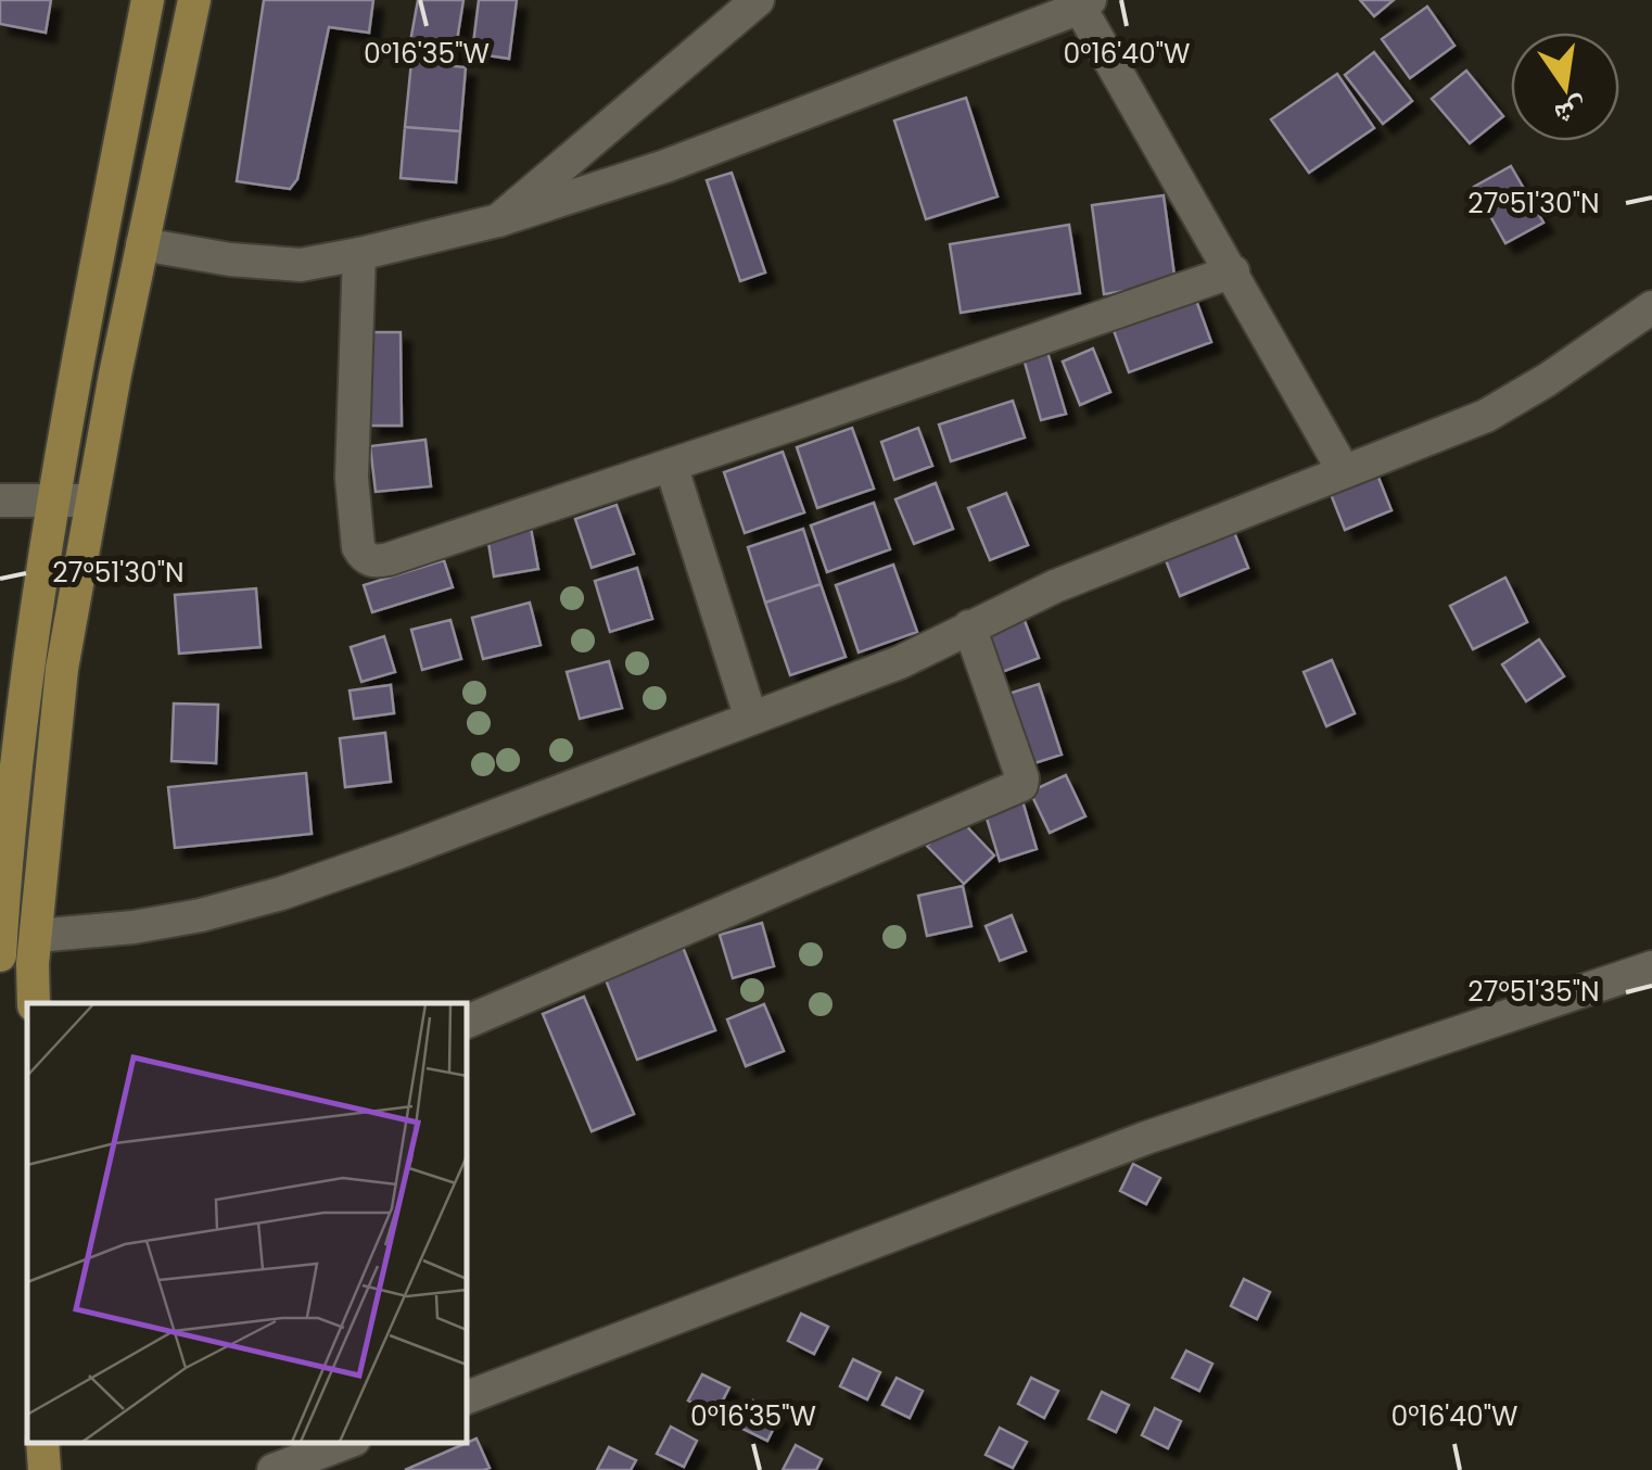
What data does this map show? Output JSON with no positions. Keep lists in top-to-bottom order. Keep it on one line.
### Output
{"north":"bottom","coordinates":["0°16'35\"W","0°16'40\"W","27°51'30\"N","27°51'35\"N"]}
